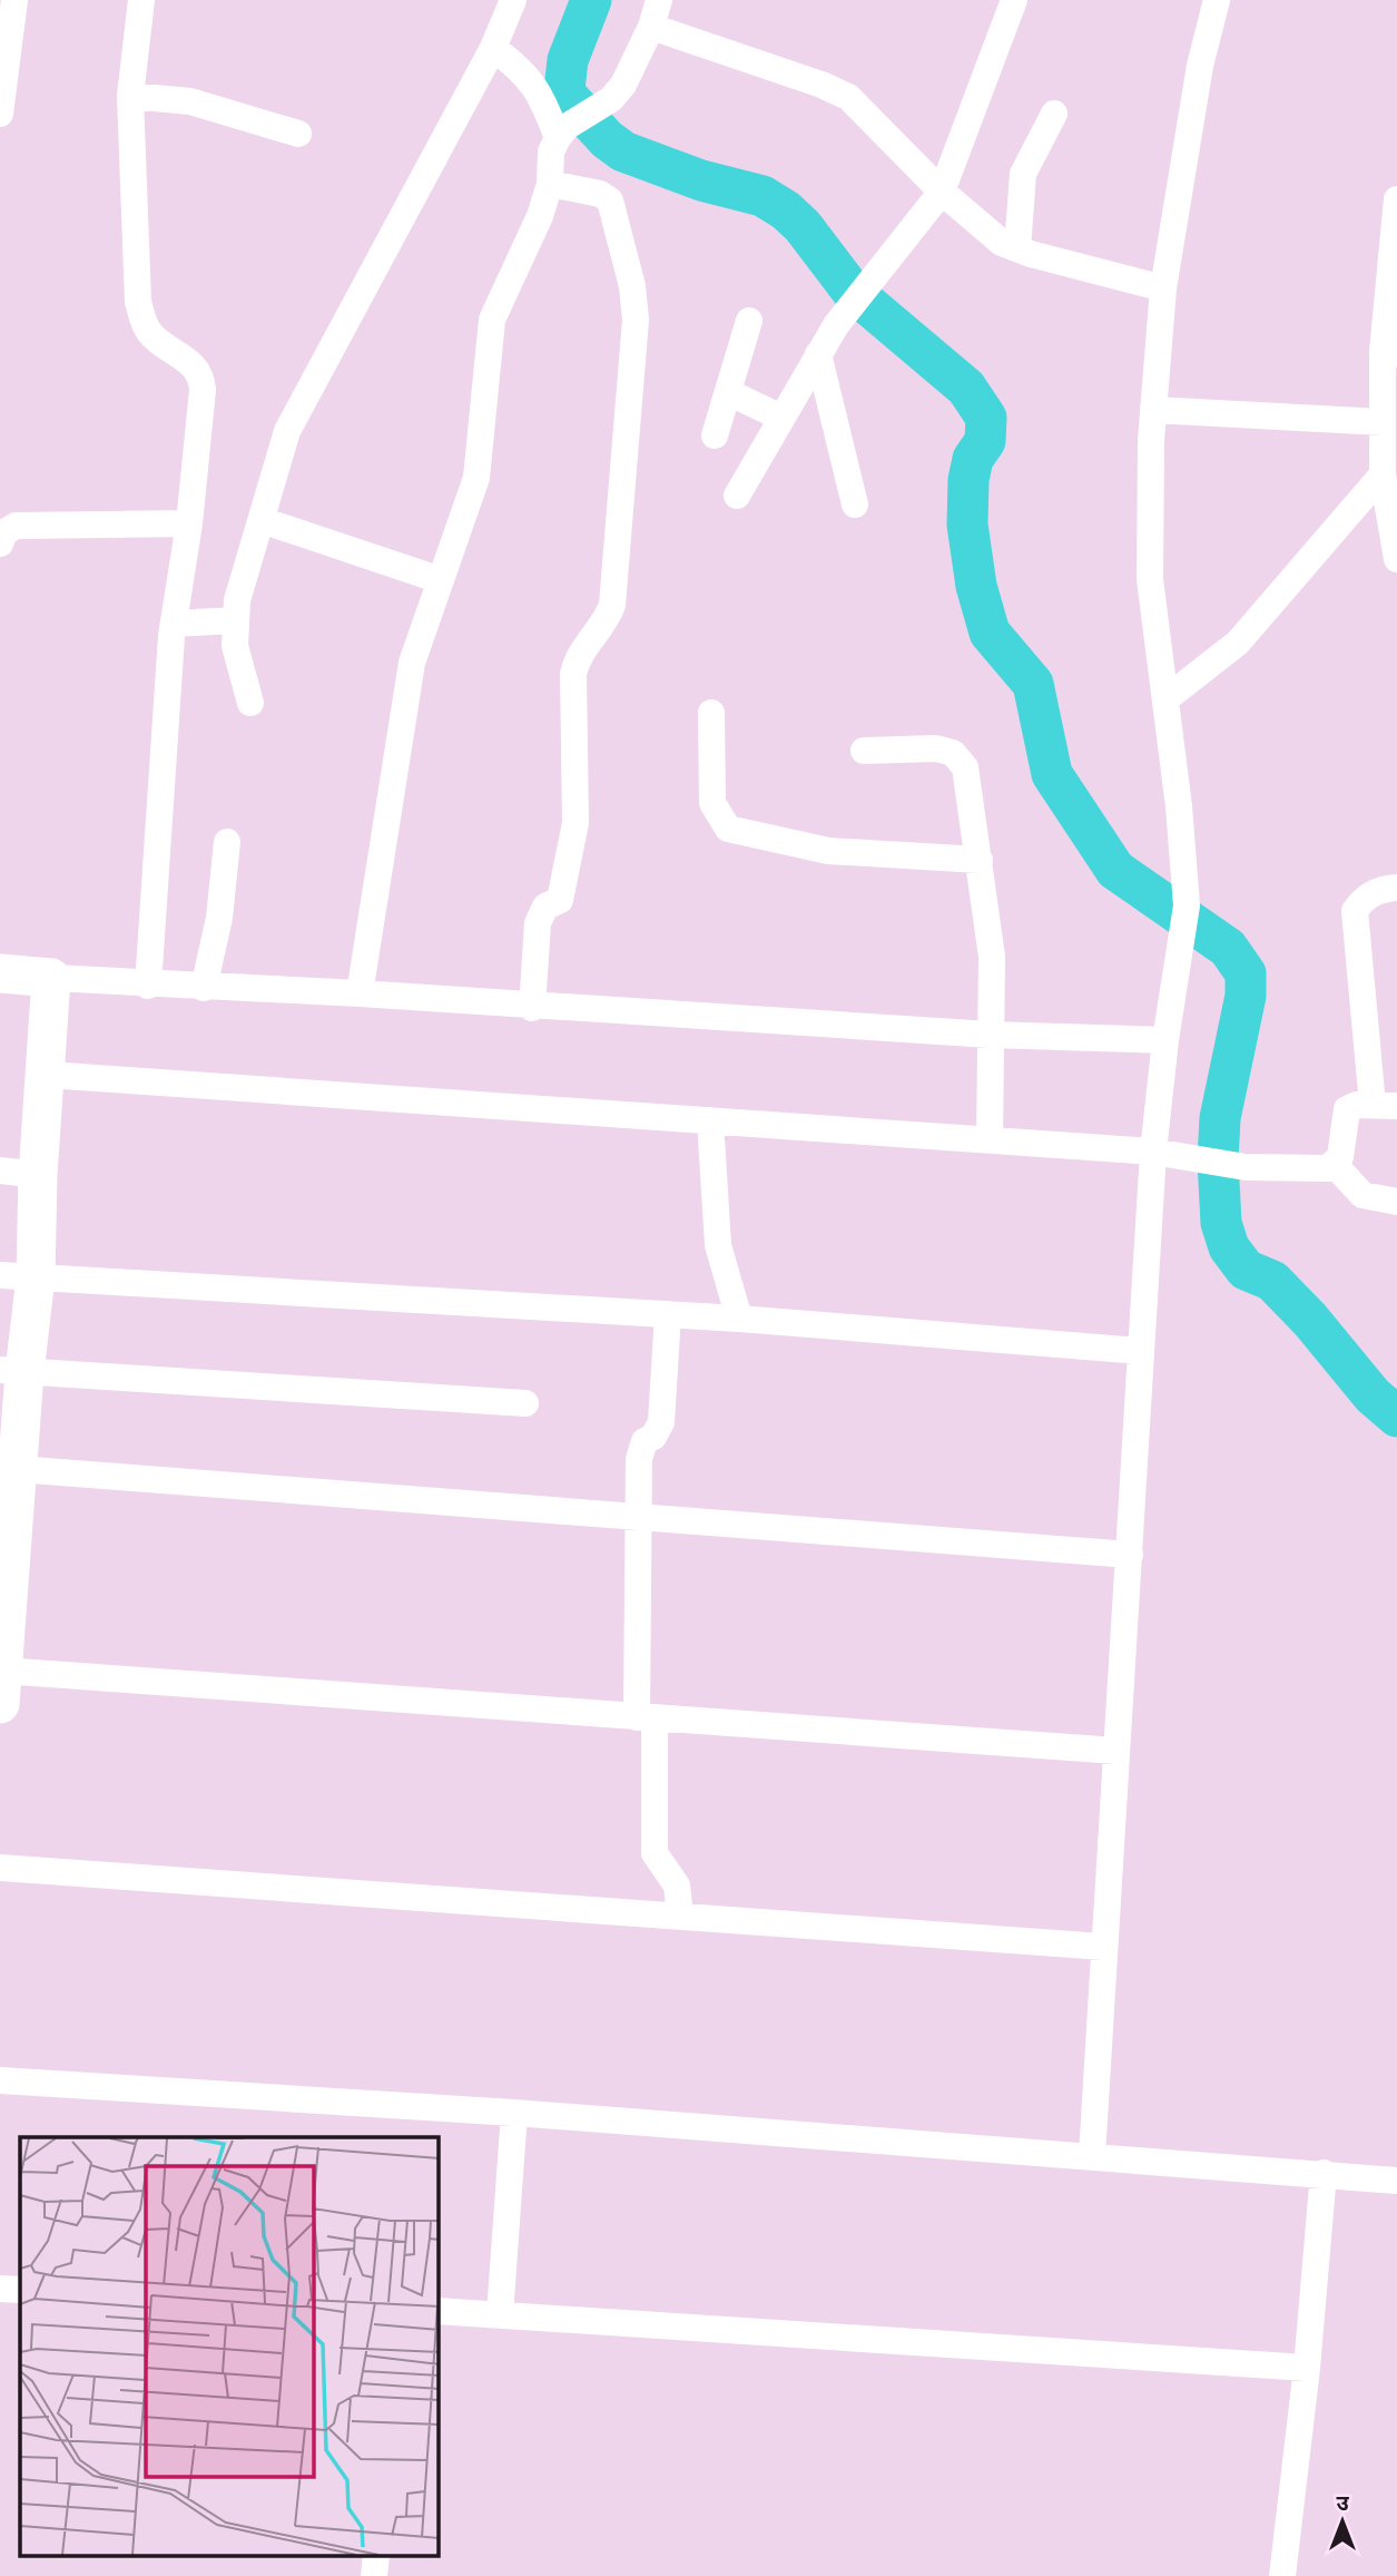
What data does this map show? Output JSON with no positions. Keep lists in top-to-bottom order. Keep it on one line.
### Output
{"north":"top"}
